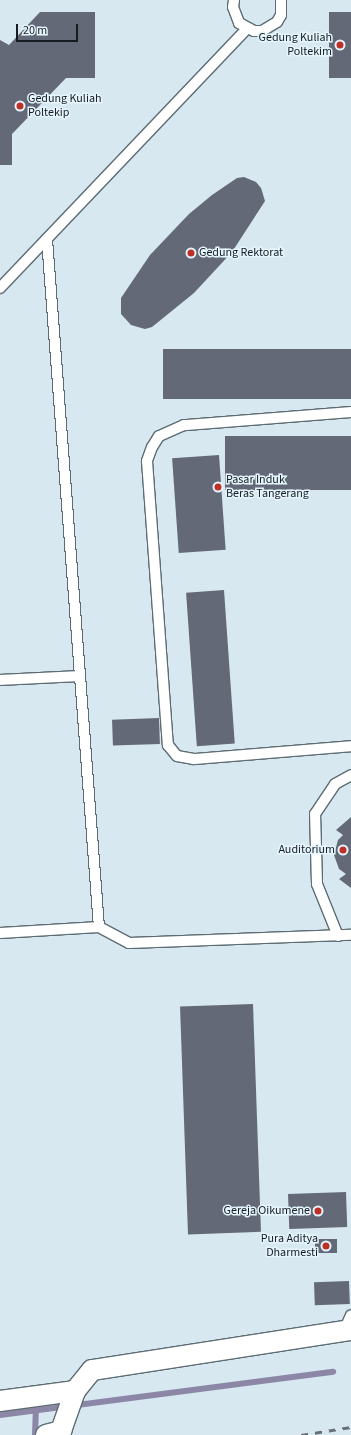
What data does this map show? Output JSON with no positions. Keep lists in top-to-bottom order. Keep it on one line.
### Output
{"places":["Gedung Kuliah Poltekim","Gedung Kuliah Poltekip","Gedung Rektorat","Pasar Induk Beras Tangerang","Auditorium","Gereja Oikumene","Pura Aditya Dharmesti"],"scale_bar":"20 m"}
